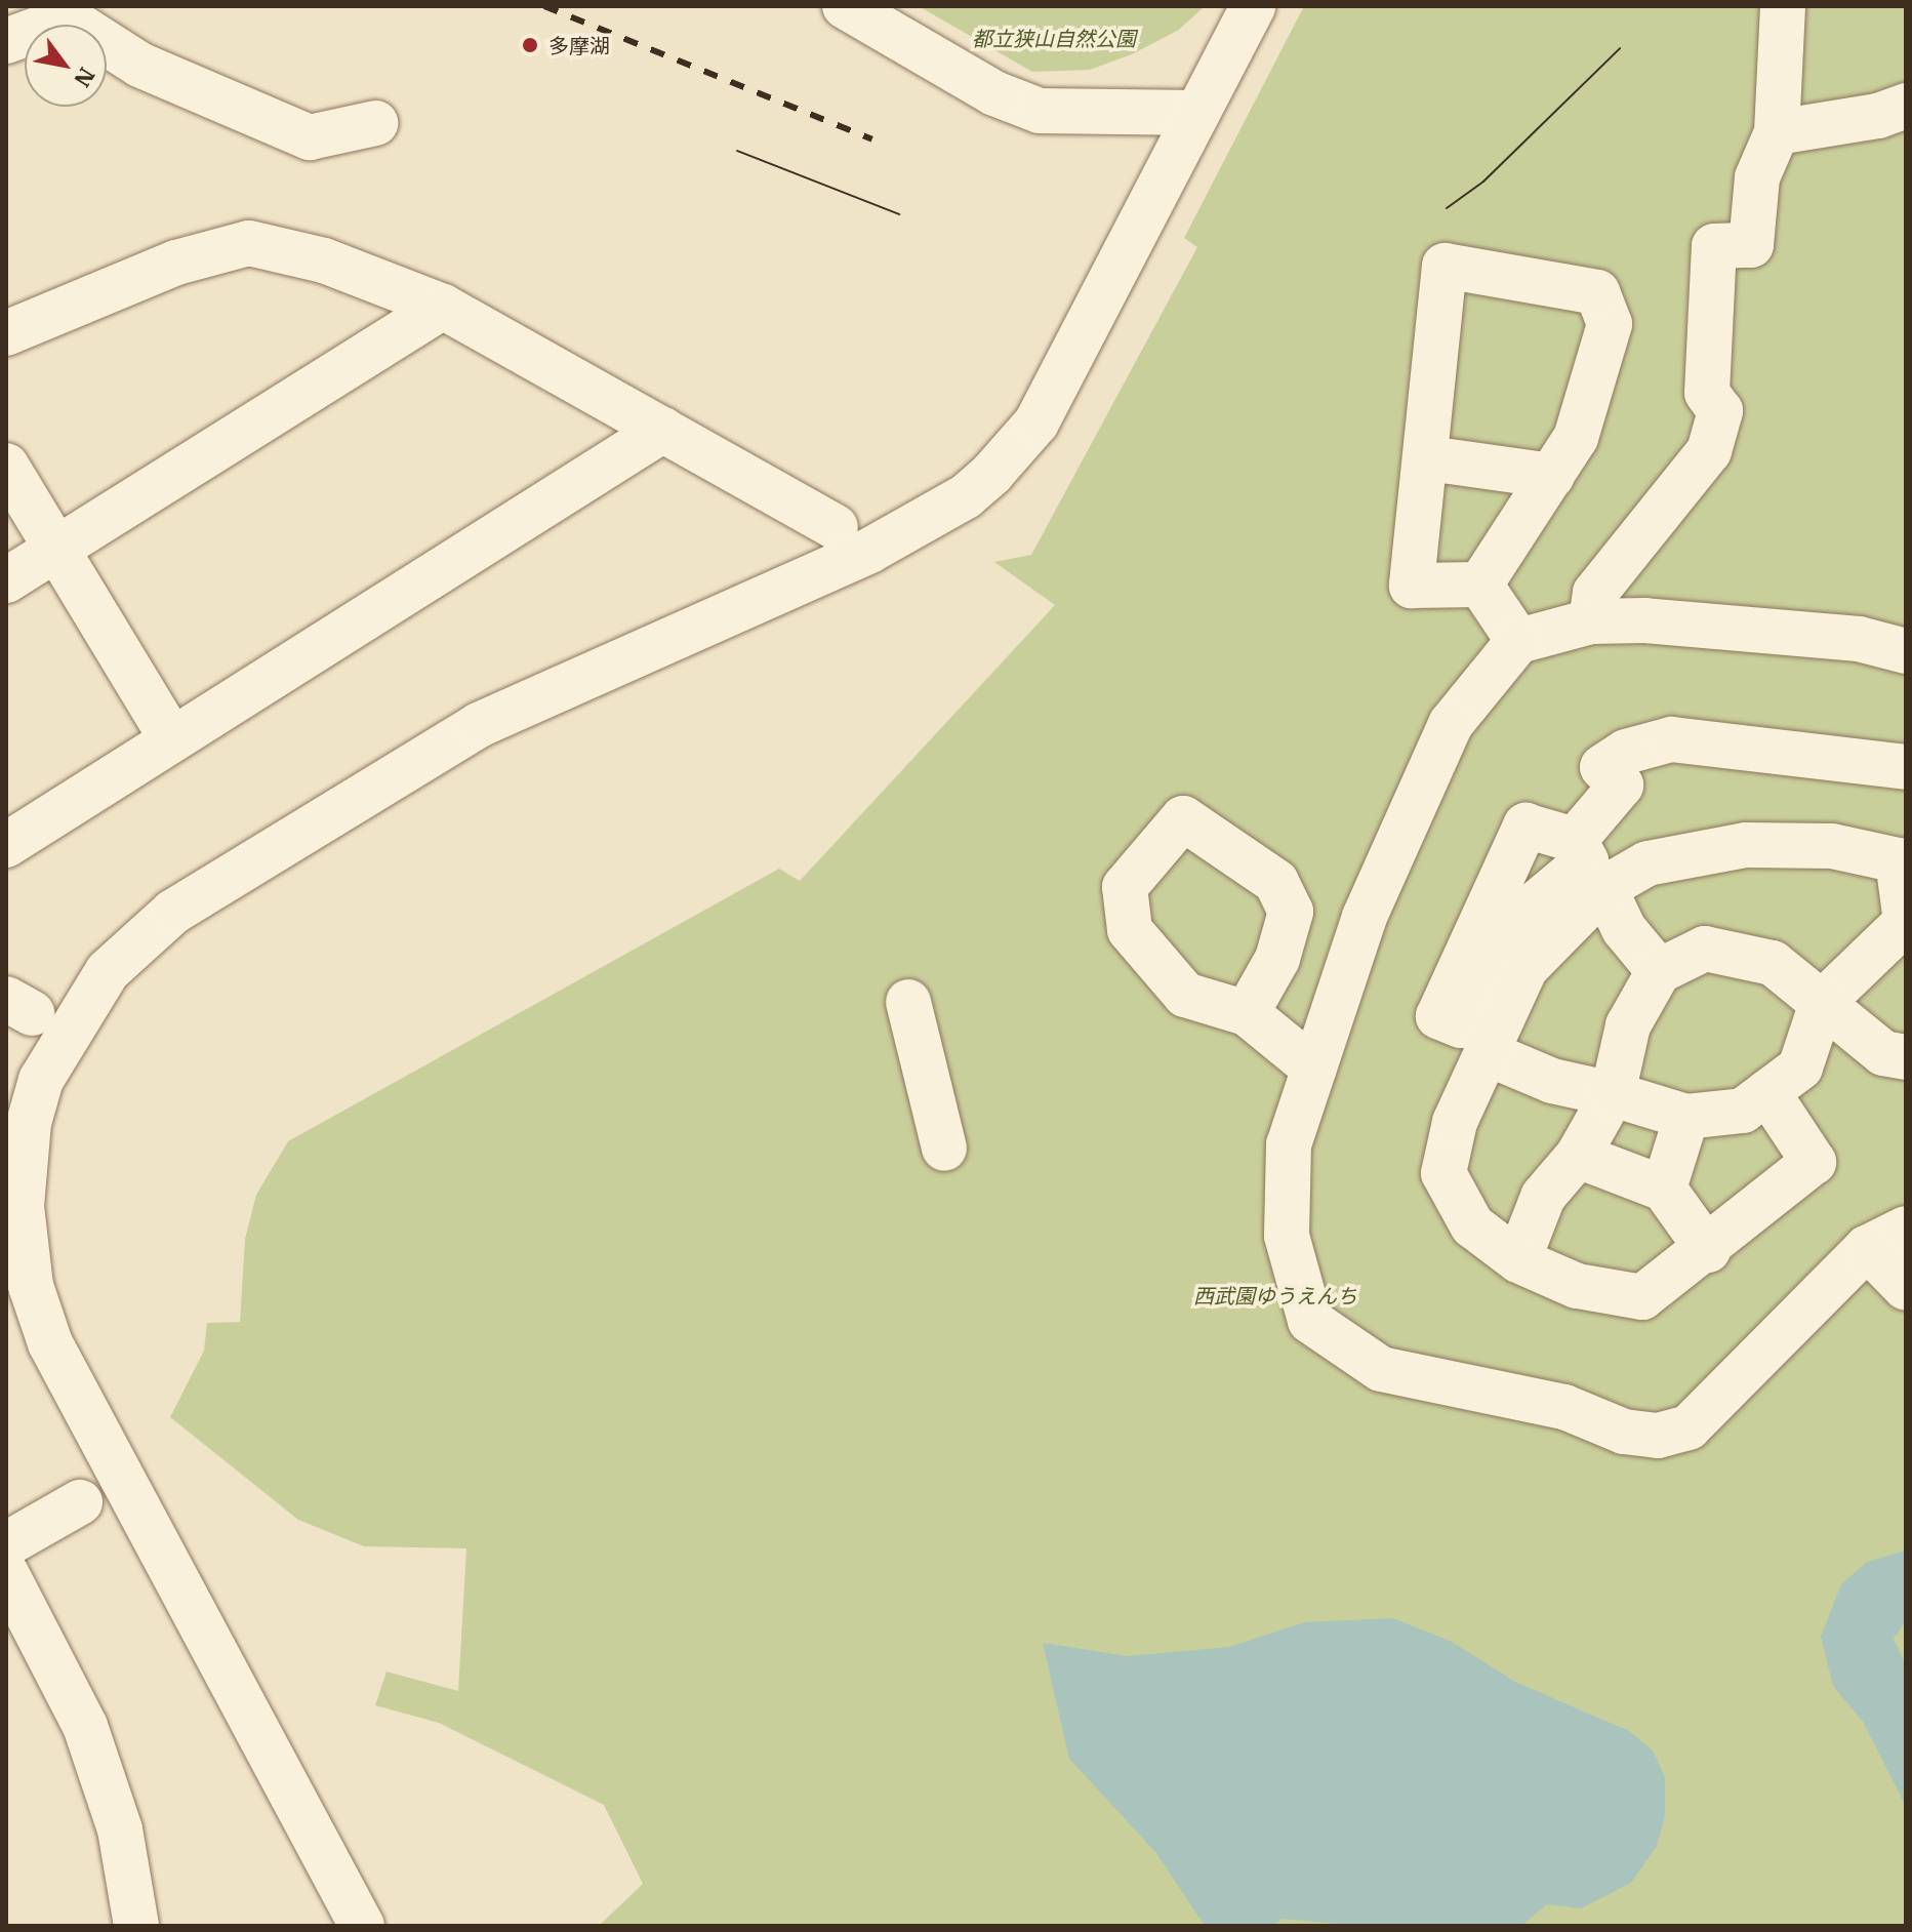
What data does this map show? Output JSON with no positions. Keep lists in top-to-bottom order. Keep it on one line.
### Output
{"parks":["都立狭山自然公園","西武園ゆうえんち"],"places":["多摩湖"],"north":"bottom right"}
